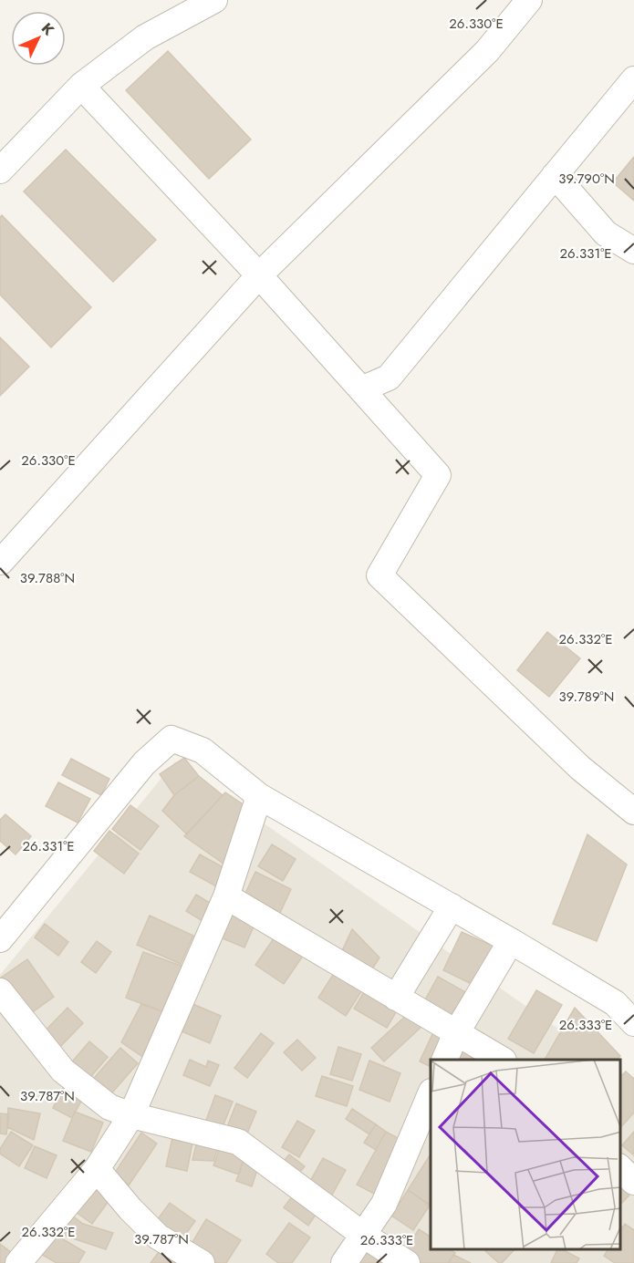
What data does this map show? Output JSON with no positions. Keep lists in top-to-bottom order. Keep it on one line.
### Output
{"north":"top right","coordinates":["26.330°E","39.790°N","26.331°E","39.788°N","26.332°E","39.789°N","26.333°E","39.787°N"]}
